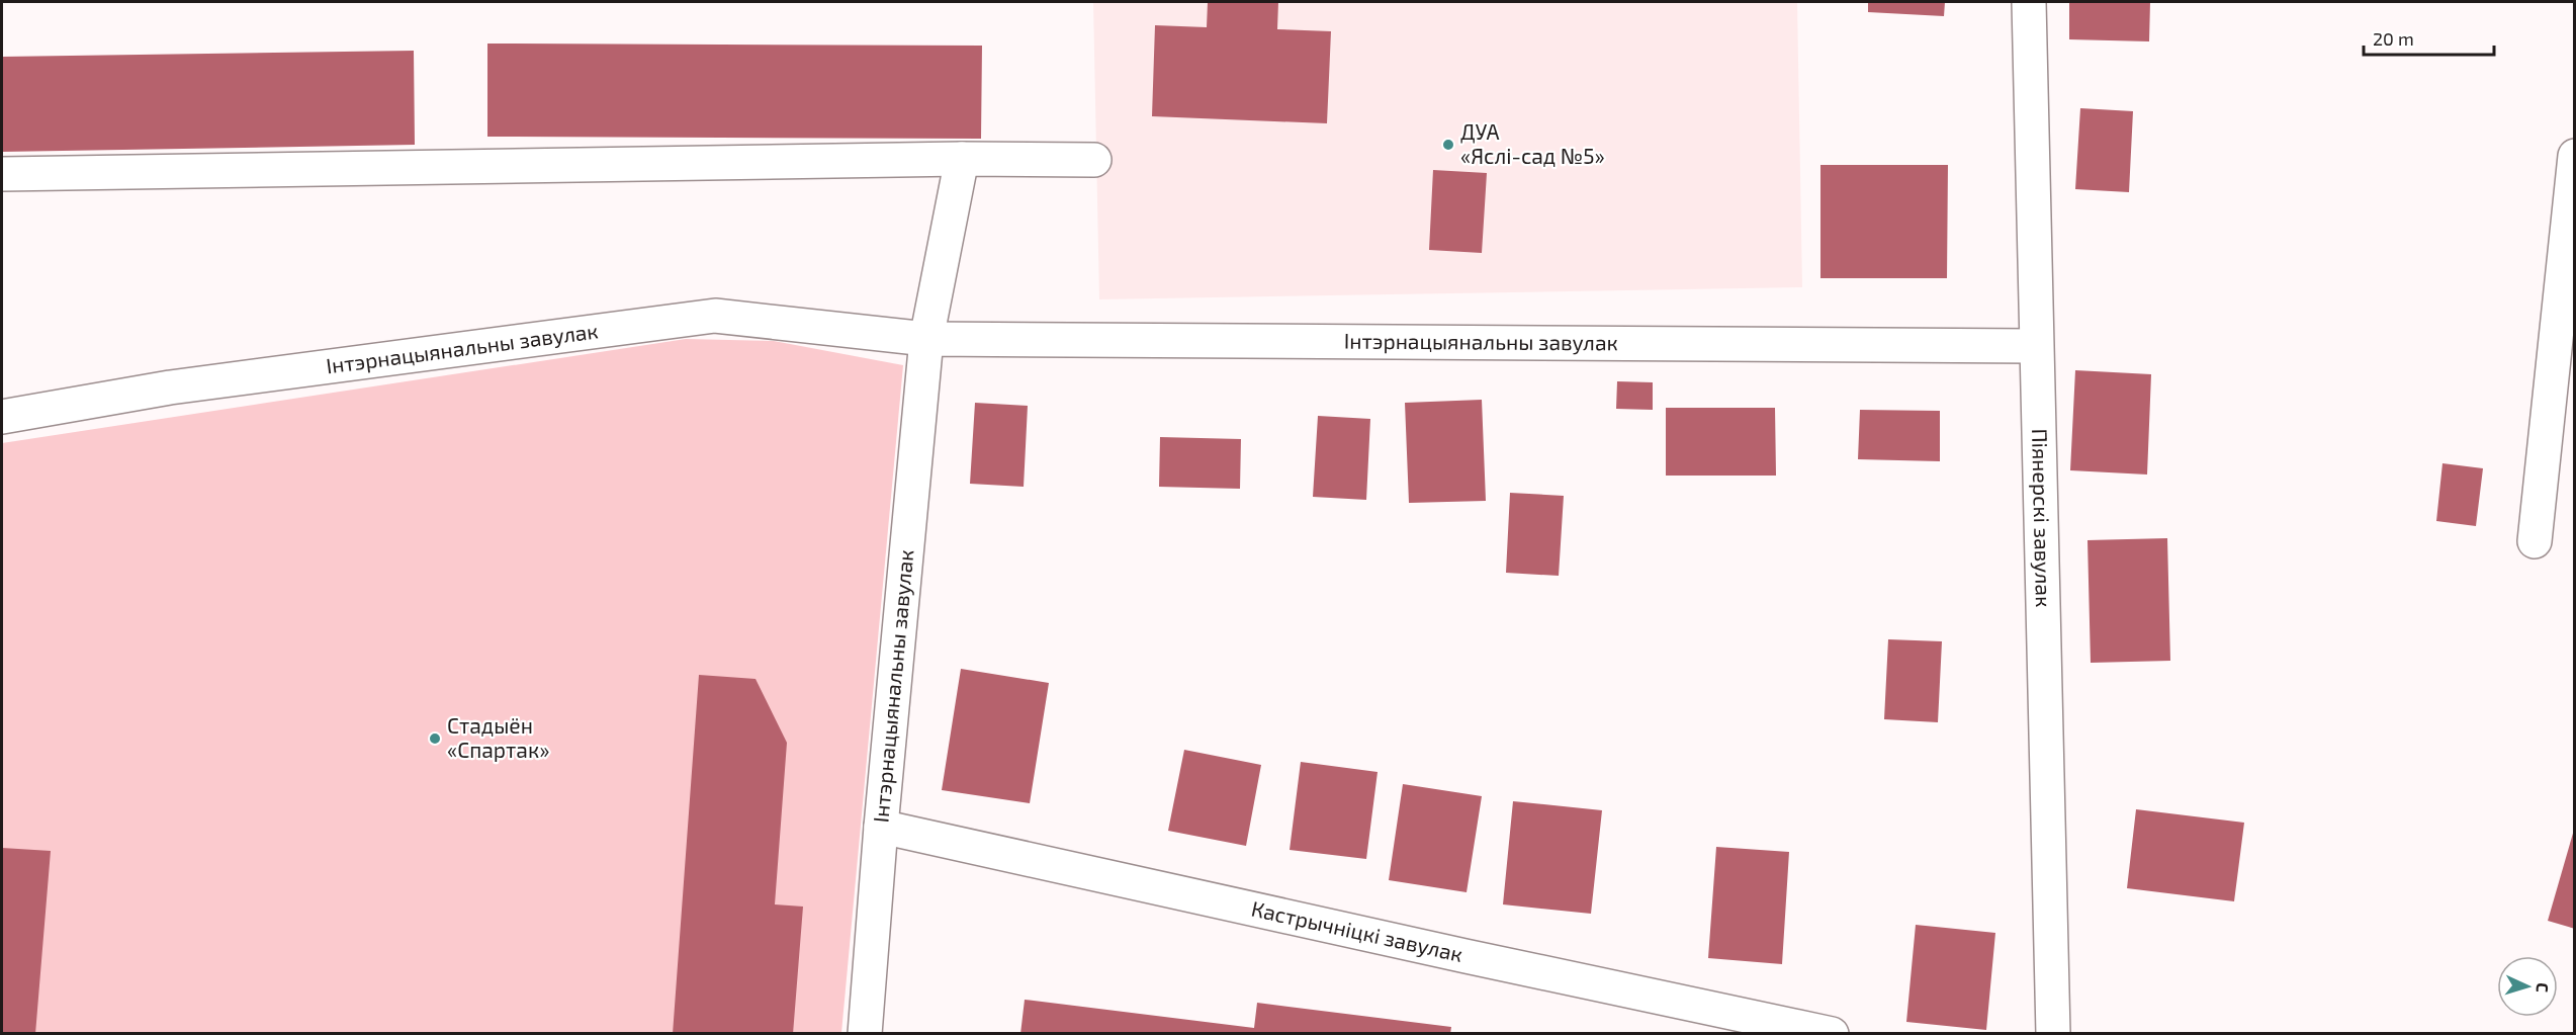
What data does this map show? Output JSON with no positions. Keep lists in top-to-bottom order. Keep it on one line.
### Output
{"streets":{"street":["Інтэрнацыянальны завулак","Піянерскі завулак","Кастрычніцкі завулак"]},"crossings":[["Інтэрнацыянальны завулак","Піянерскі завулак"],["Інтэрнацыянальны завулак","Кастрычніцкі завулак"]],"places":["ДУА «Яслі-сад №5»","Стадыён «Спартак»"],"scale_bar":"20 m","north":"right"}
